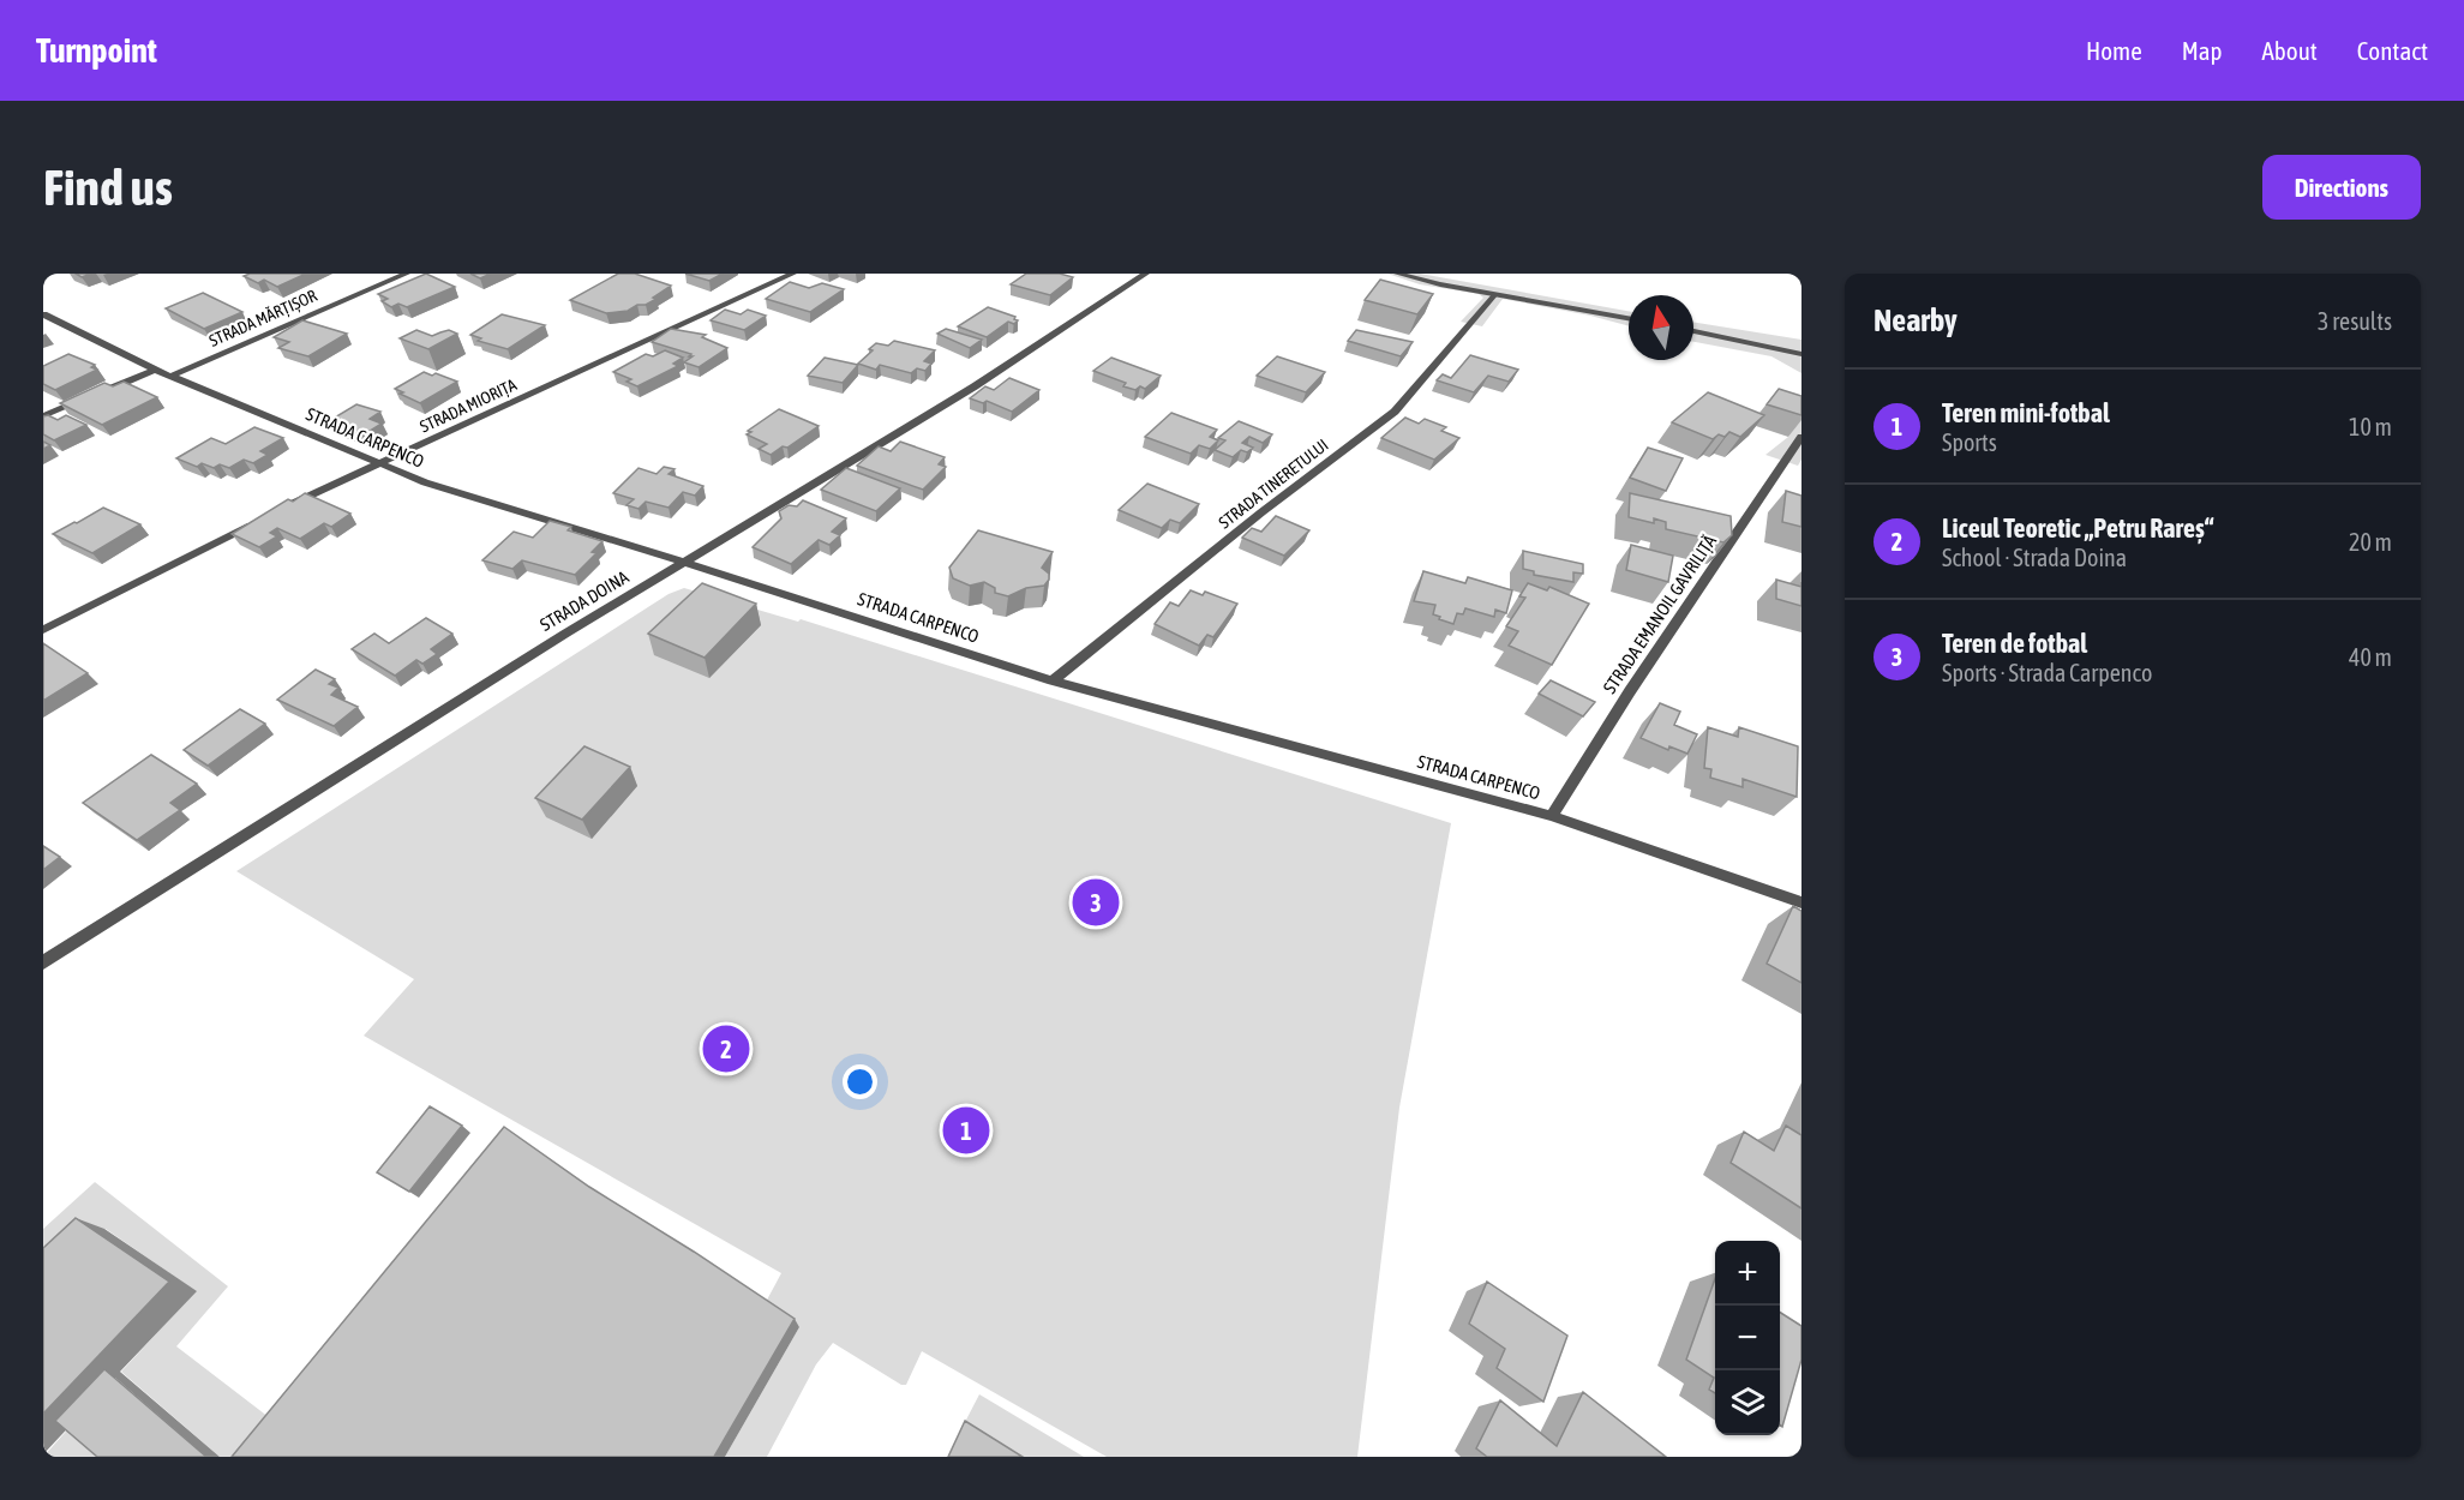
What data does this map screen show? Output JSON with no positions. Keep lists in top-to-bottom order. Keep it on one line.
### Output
{"streets":{"street":["STRADA MĂRȚIȘOR","STRADA MIORIȚA","STRADA CARPENCO","STRADA TINERETULUI","STRADA DOINA","STRADA EMANOIL GAVRILIȚĂ"]},"crossings":[["STRADA MĂRȚIȘOR","STRADA CARPENCO"],["STRADA MIORIȚA","STRADA CARPENCO"],["STRADA CARPENCO","STRADA TINERETULUI"],["STRADA CARPENCO","STRADA DOINA"],["STRADA CARPENCO","STRADA EMANOIL GAVRILIȚĂ"]],"north":"top","page":{"header":"Turnpoint","nav":["Home","Map","About","Contact"],"buttons":"Directions","title":"Find us","heading":["Nearby","3 results"],"list":[{"mark":"1","name":"Teren mini-fotbal","note":"Sports","value":"10 m"},{"mark":"2","name":"Liceul Teoretic „Petru Rareș“","note":"School · Strada Doina","value":"20 m"},{"mark":"3","name":"Teren de fotbal","note":"Sports · Strada Carpenco","value":"40 m"}],"pins":["3","2","1"],"map_buttons":["+","−"]}}
